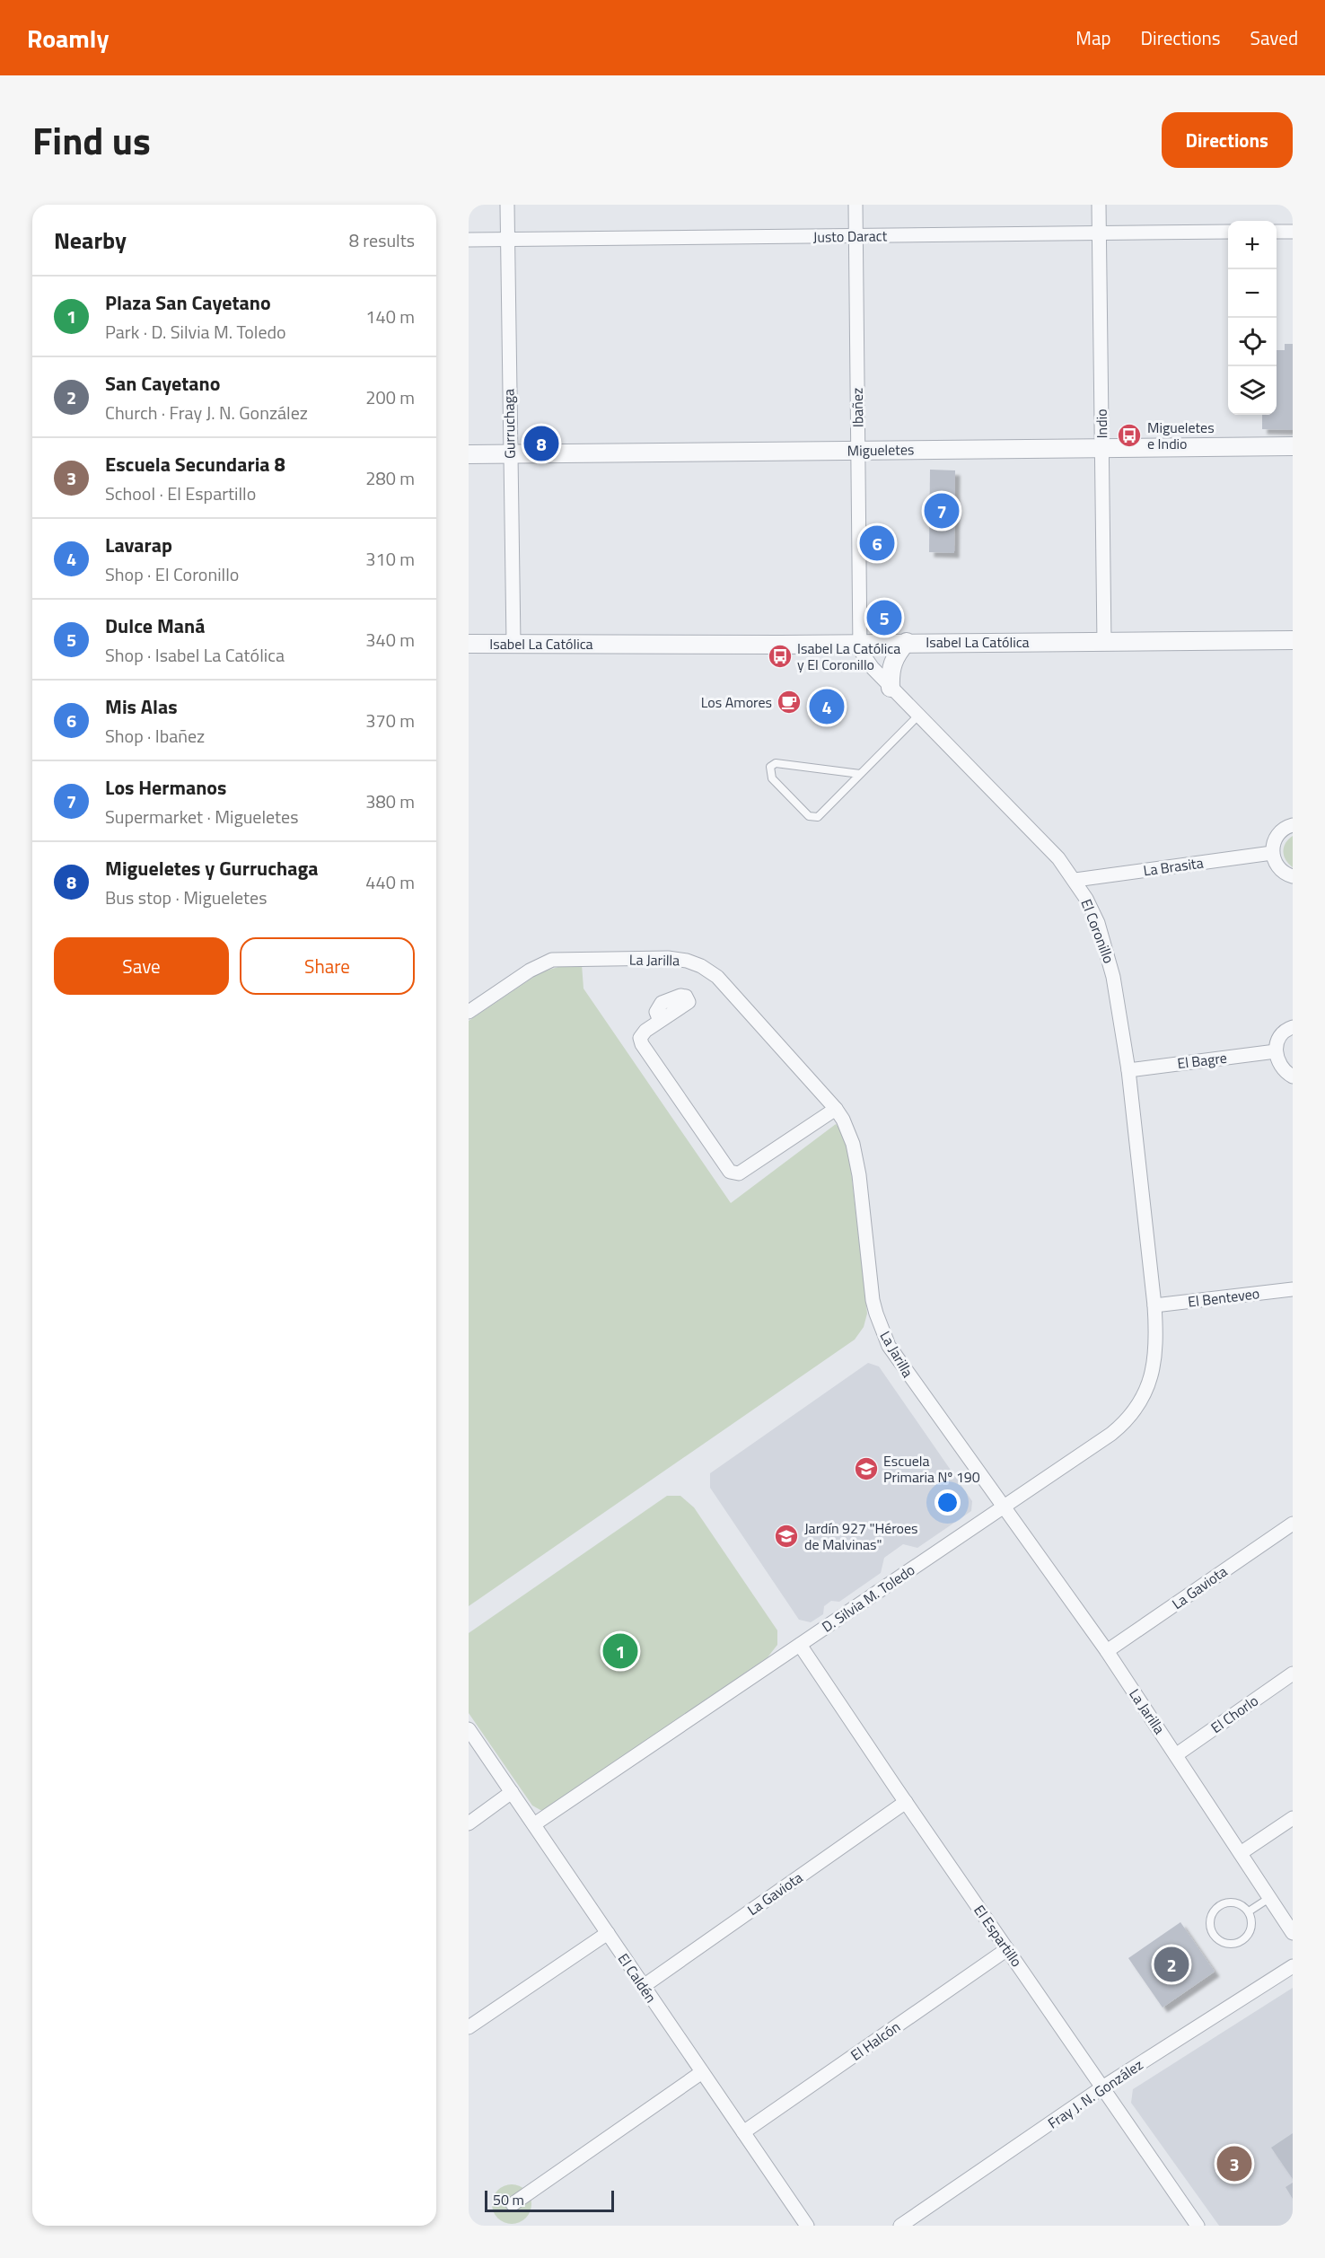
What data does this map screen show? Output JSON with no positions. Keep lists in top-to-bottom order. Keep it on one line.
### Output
{"streets":{"street":["Justo Daract","Ibañez","Gurruchaga","Indio","Migueletes","Isabel La Católica","La Brasita","El Coronillo","La Jarilla","El Bagre","El Benteveo","La Gaviota","D. Silvia M. Toledo","El Chorlo","El Espartillo","El Caldén","El Halcón","Fray J. N. González"]},"crossings":[["Justo Daract","Ibañez"],["Justo Daract","Gurruchaga"],["Justo Daract","Indio"],["Ibañez","Migueletes"],["Ibañez","Isabel La Católica"],["Ibañez","El Coronillo"],["Gurruchaga","Migueletes"],["Gurruchaga","Isabel La Católica"],["Indio","Migueletes"],["Indio","Isabel La Católica"],["Isabel La Católica","El Coronillo"],["La Brasita","El Coronillo"],["El Coronillo","El Bagre"],["El Coronillo","El Benteveo"],["El Coronillo","D. Silvia M. Toledo"],["La Jarilla","La Gaviota"],["La Jarilla","D. Silvia M. Toledo"],["La Jarilla","El Chorlo"],["El Benteveo","D. Silvia M. Toledo"],["La Gaviota","El Espartillo"],["La Gaviota","El Caldén"],["D. Silvia M. Toledo","El Espartillo"],["D. Silvia M. Toledo","El Caldén"],["El Espartillo","El Halcón"],["El Espartillo","Fray J. N. González"],["El Caldén","El Halcón"]],"places":{"bus stop":["Migueletes e Indio","Isabel La Católica y El Coronillo"],"cafe":["Los Amores"],"school or university":["Escuela Primaria Nº 190","Jardín 927 \"Héroes de Malvinas\""]},"scale_bar":"50 m","page":{"header":"Roamly","nav":["Map","Directions","Saved"],"title":"Find us","buttons":["Directions",["Save","Share"]],"heading":["Nearby","8 results"],"map_buttons":["+","−"],"list":[{"mark":"1","name":"Plaza San Cayetano","note":"Park · D. Silvia M. Toledo","value":"140 m"},{"mark":"2","name":"San Cayetano","note":"Church · Fray J. N. González","value":"200 m"},{"mark":"3","name":"Escuela Secundaria 8","note":"School · El Espartillo","value":"280 m"},{"mark":"4","name":"Lavarap","note":"Shop · El Coronillo","value":"310 m"},{"mark":"5","name":"Dulce Maná","note":"Shop · Isabel La Católica","value":"340 m"},{"mark":"6","name":"Mis Alas","note":"Shop · Ibañez","value":"370 m"},{"mark":"7","name":"Los Hermanos","note":"Supermarket · Migueletes","value":"380 m"},{"mark":"8","name":"Migueletes y Gurruchaga","note":"Bus stop · Migueletes","value":"440 m"}],"pins":["8","7","6","5","4","1","2","3"],"scale":"50 m"}}
